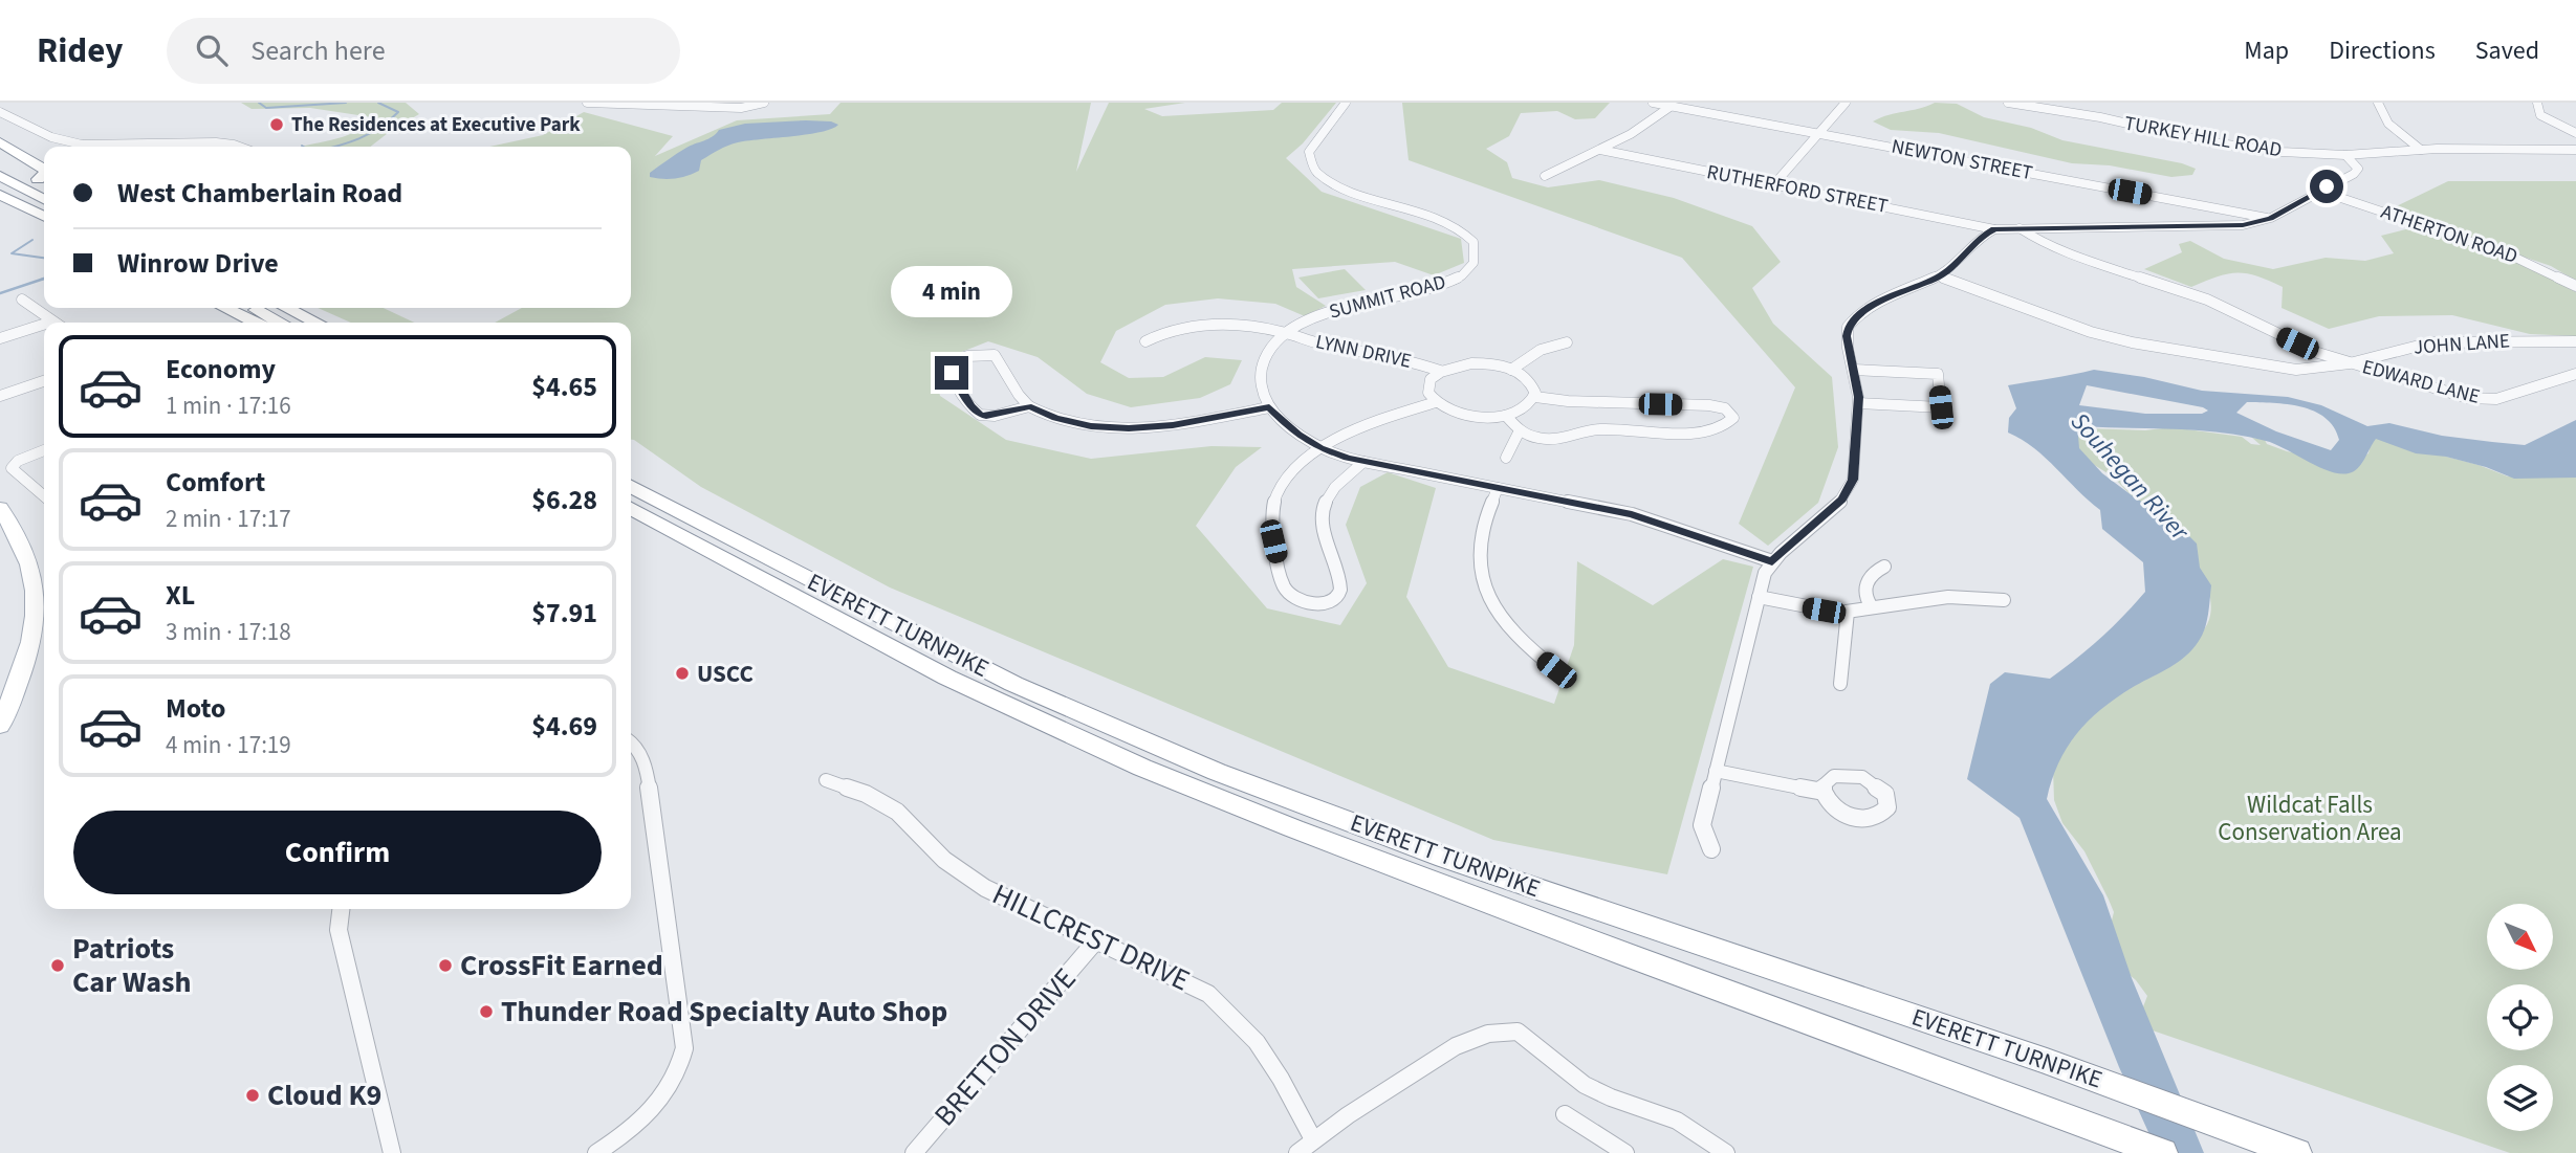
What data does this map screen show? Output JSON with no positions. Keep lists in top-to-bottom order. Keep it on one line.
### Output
{"streets":{"highway":["EVERETT TURNPIKE"],"street":["TURKEY HILL ROAD","NEWTON STREET","RUTHERFORD STREET","ATHERTON ROAD","SUMMIT ROAD","JOHN LANE","LYNN DRIVE","EDWARD LANE","HILLCREST DRIVE","BRETTON DRIVE"]},"crossings":[["TURKEY HILL ROAD","RUTHERFORD STREET"],["NEWTON STREET","RUTHERFORD STREET"],["RUTHERFORD STREET","ATHERTON ROAD"],["RUTHERFORD STREET","EDWARD LANE"],["SUMMIT ROAD","LYNN DRIVE"],["JOHN LANE","EDWARD LANE"],["HILLCREST DRIVE","BRETTON DRIVE"]],"water":["Souhegan River"],"parks":["Wildcat Falls Conservation Area"],"places":["The Residences at Executive Park","USCC","Patriots Car Wash","CrossFit Earned","Thunder Road Specialty Auto Shop","Cloud K9"],"north":"bottom right","page":{"header":"Ridey","search":"Search here","nav":["Map","Directions","Saved"],"banner":["West Chamberlain Road","Winrow Drive"],"bubble":"4 min","list":[{"name":"Economy","note":"1 min · 17:16","value":"$4.65"},{"name":"Comfort","note":"2 min · 17:17","value":"$6.28"},{"name":"XL","note":"3 min · 17:18","value":"$7.91"},{"name":"Moto","note":"4 min · 17:19","value":"$4.69"}],"buttons":"Confirm"}}
